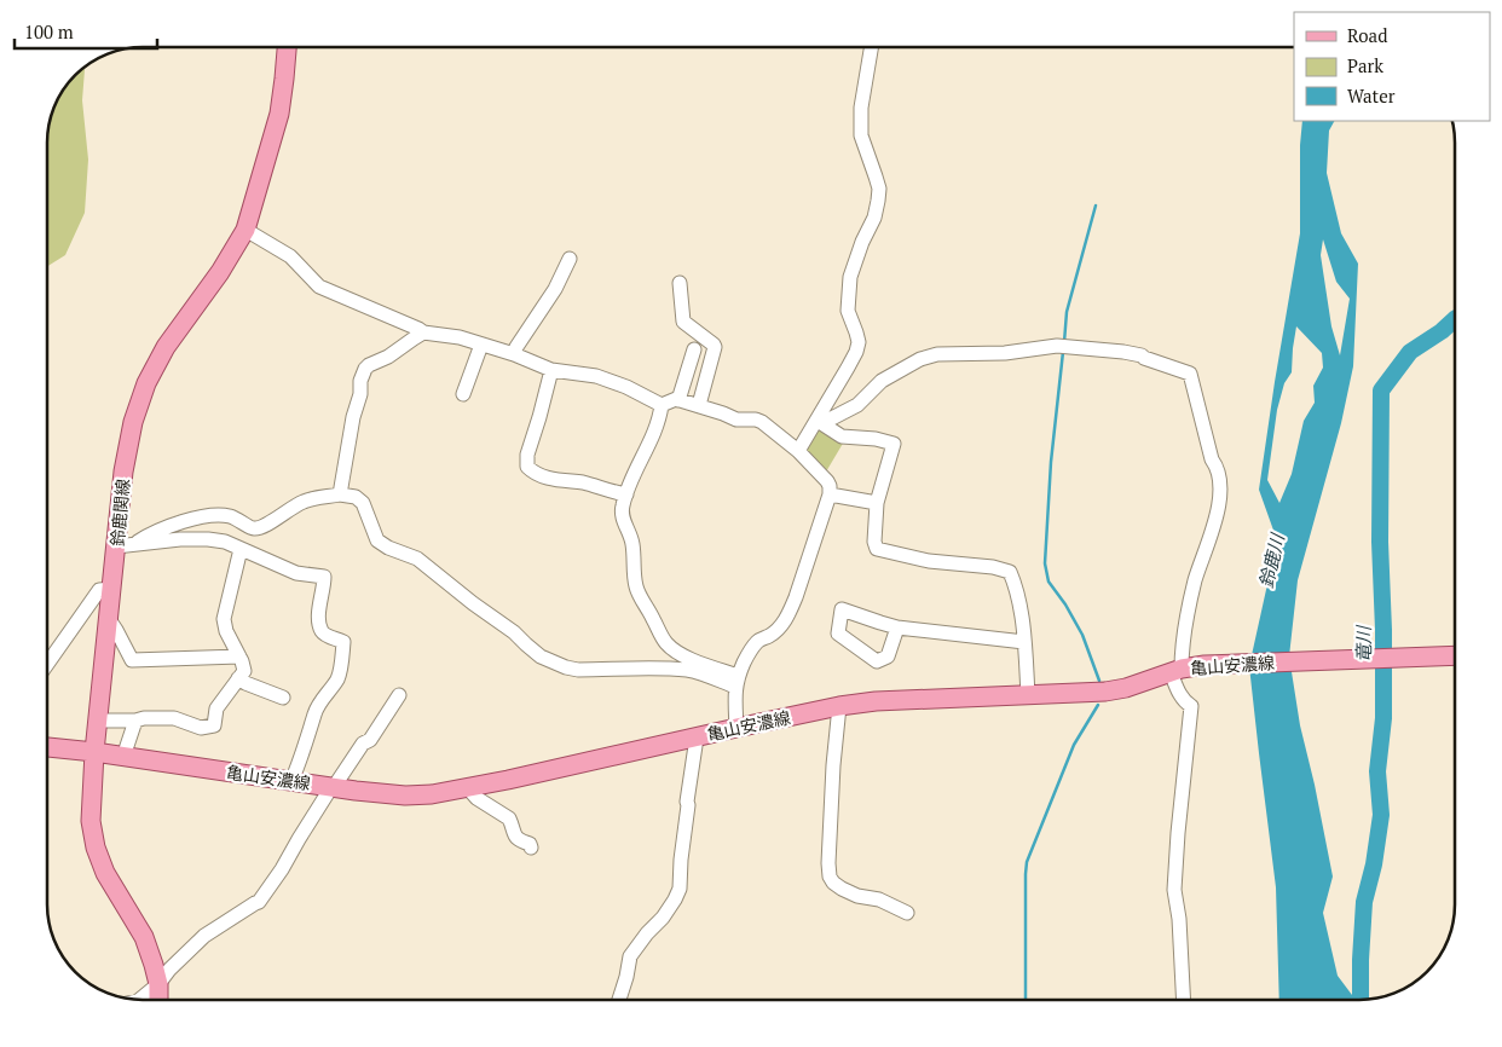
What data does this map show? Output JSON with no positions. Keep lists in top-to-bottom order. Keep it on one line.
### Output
{"streets":{"main road":["鈴鹿関線","亀山安濃線"]},"crossings":[["鈴鹿関線","亀山安濃線"]],"water":["鈴鹿川","竜川"],"legend":["Road","Park","Water"],"scale_bar":"100 m"}
